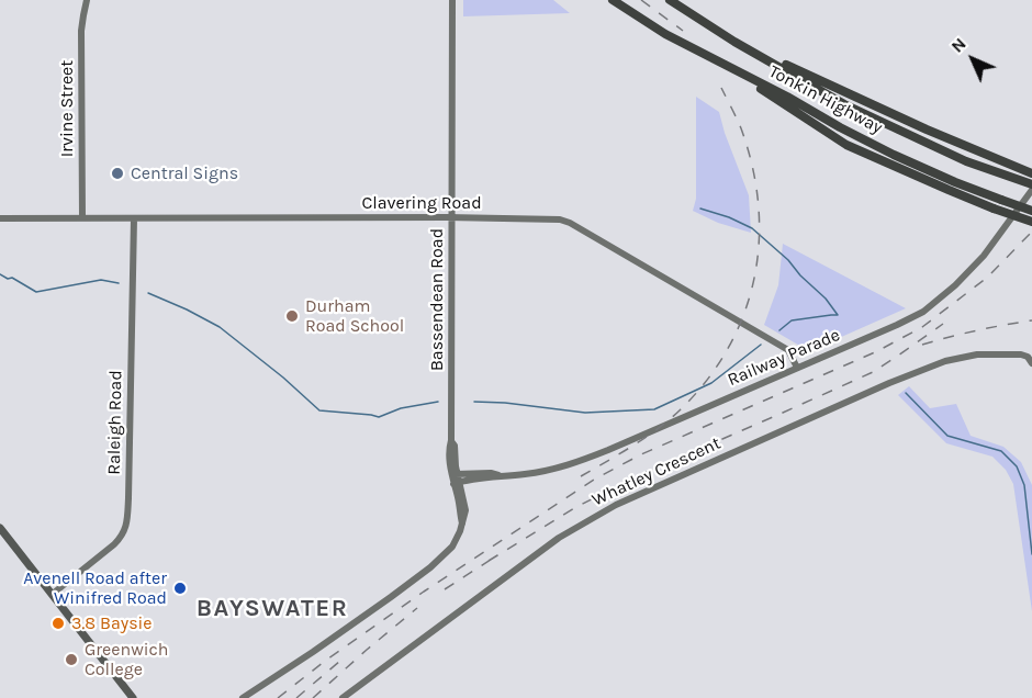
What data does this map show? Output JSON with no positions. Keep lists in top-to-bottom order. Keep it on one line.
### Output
{"streets":{"highway":["Tonkin Highway"],"street":["Irvine Street","Clavering Road","Bassendean Road","Railway Parade","Raleigh Road","Whatley Crescent"]},"crossings":[["Irvine Street","Clavering Road"],["Clavering Road","Bassendean Road"],["Clavering Road","Railway Parade"],["Clavering Road","Raleigh Road"],["Bassendean Road","Railway Parade"]],"districts":["BAYSWATER"],"places":["Central Signs","Durham Road School","Avenell Road after Winifred Road","3.8 Baysie","Greenwich College"],"north":"top left"}
